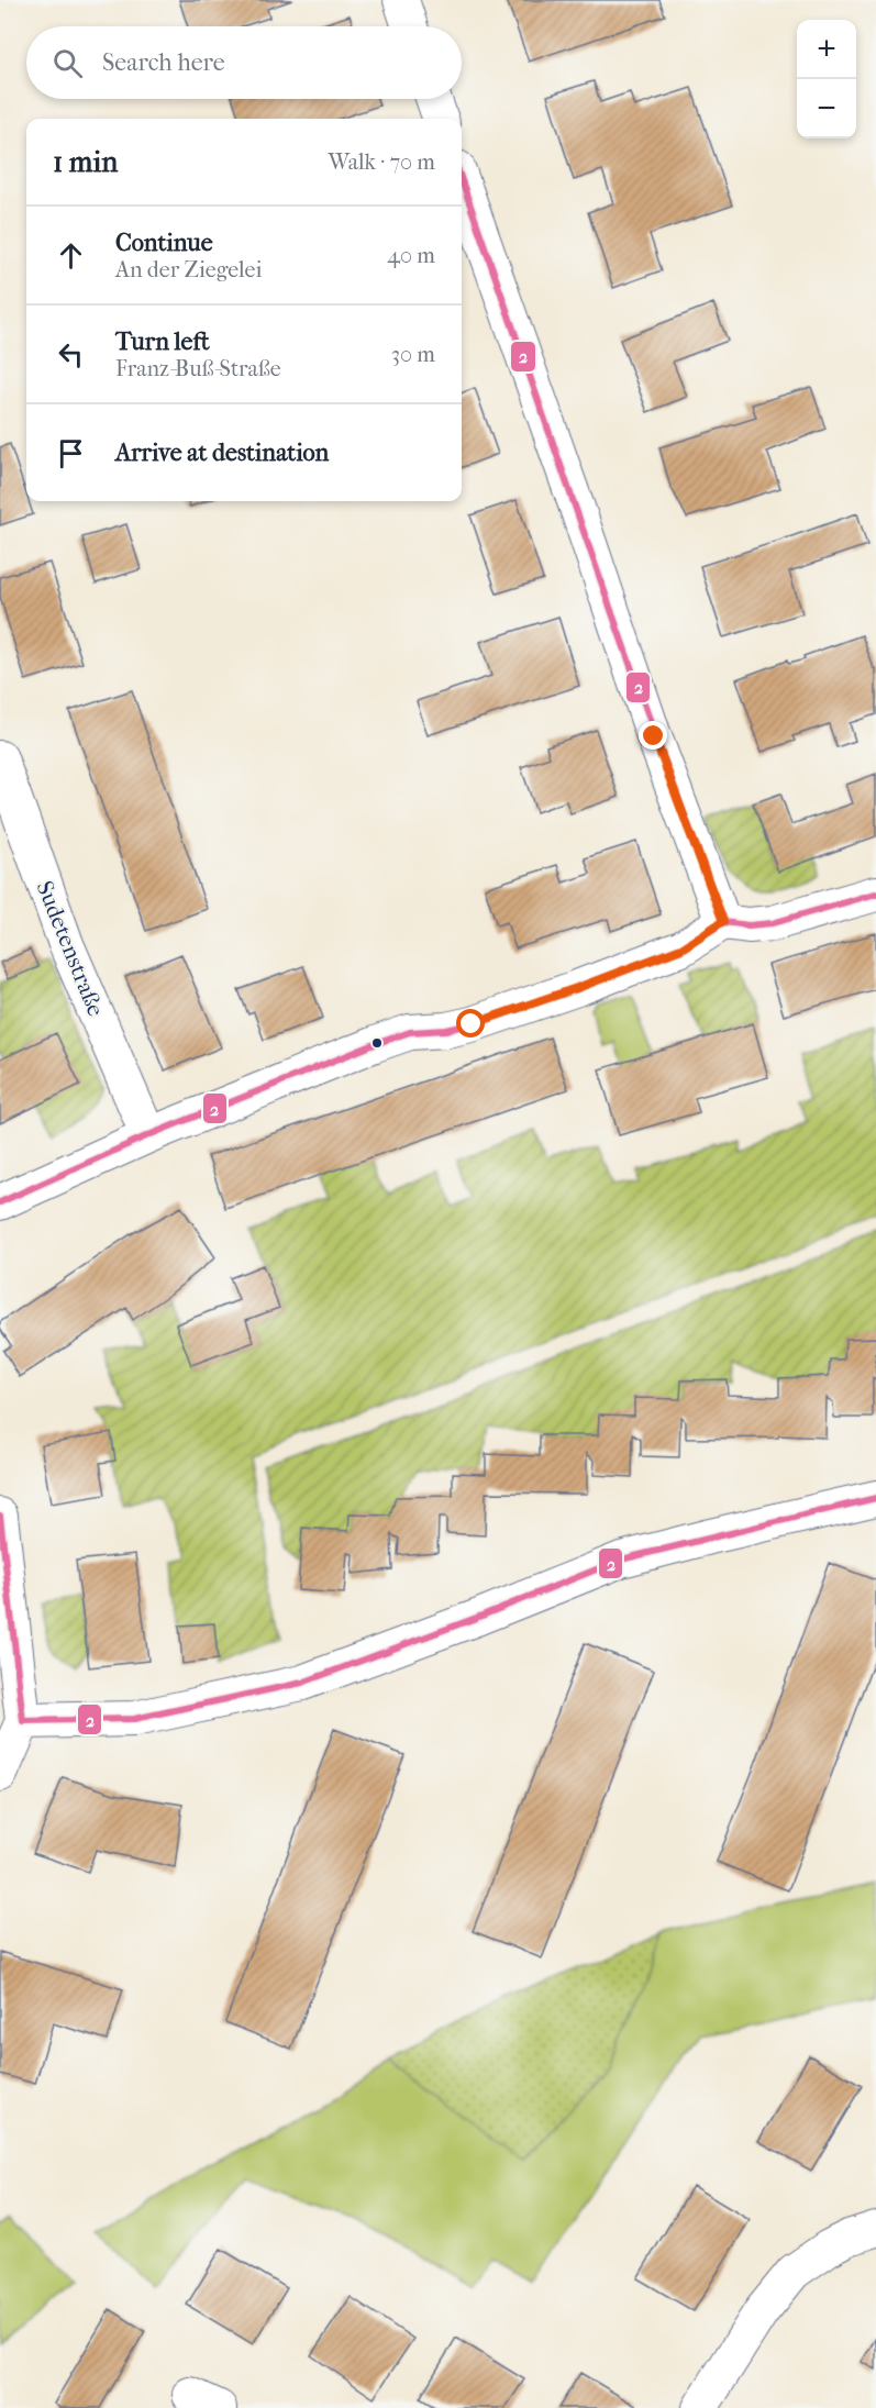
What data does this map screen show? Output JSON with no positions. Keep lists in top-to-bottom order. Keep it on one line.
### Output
{"streets":{"street":["Sudetenstraße"]},"lines":["transit line 2"],"page":{"map_buttons":["+","−"],"search":"Search here","heading":["1 min","Walk · 70 m"],"list":[["Continue","An der Ziegelei","40 m"],["Turn left","Franz-Buß-Straße","30 m"],"Arrive at destination"]}}
